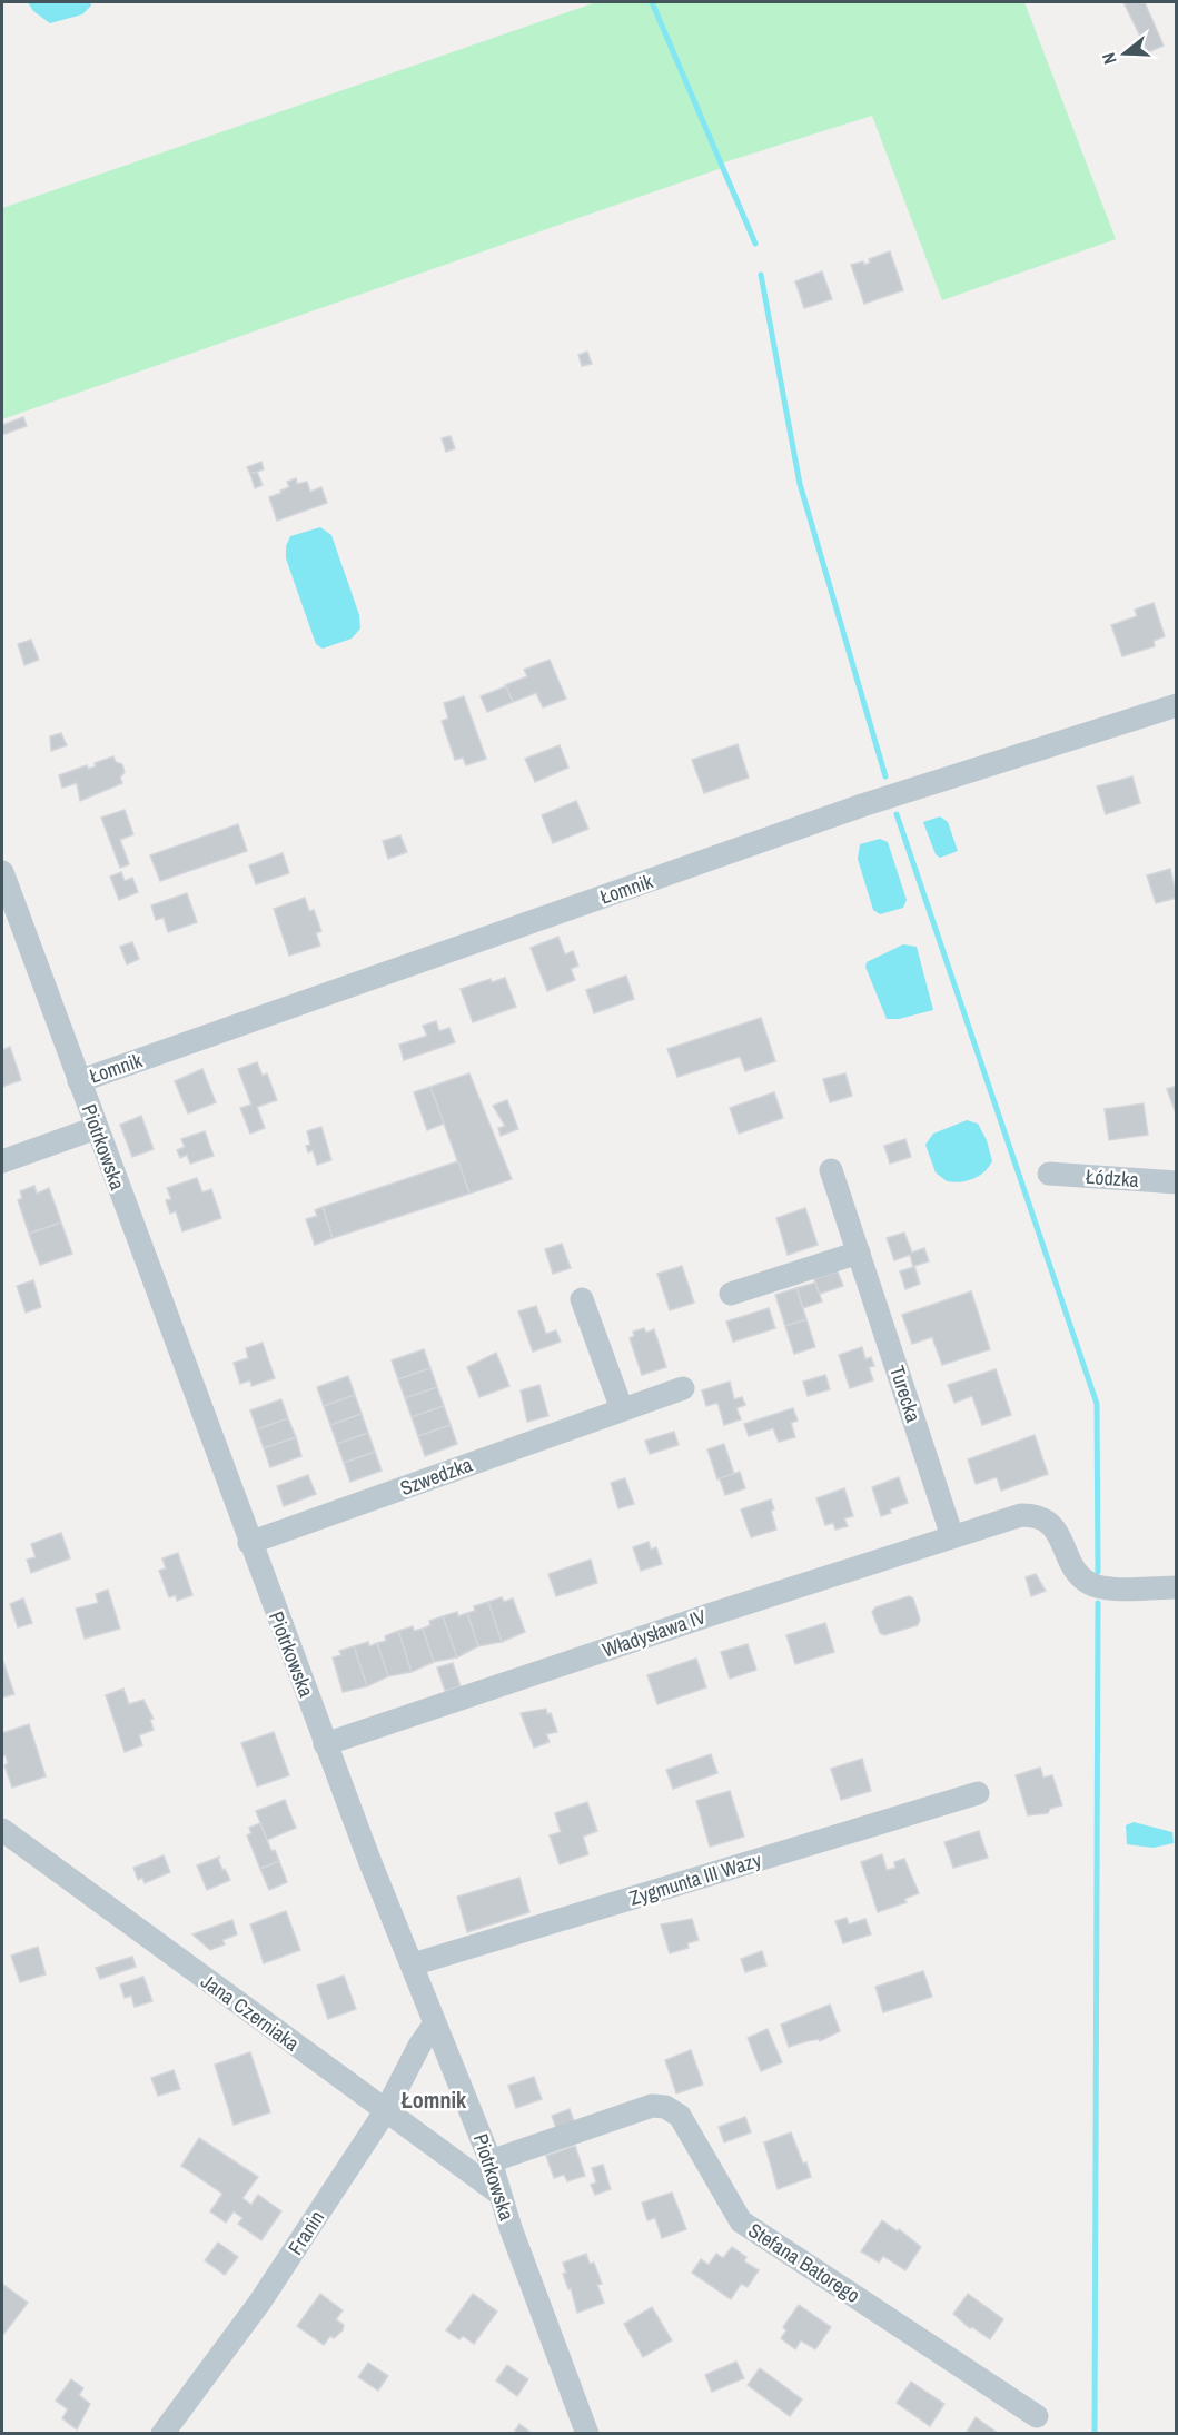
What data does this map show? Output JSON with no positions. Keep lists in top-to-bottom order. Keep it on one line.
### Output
{"streets":{"street":["Łomnik","Piotrkowska","Łódzka","Turecka","Szwedzka","Władysława IV","Zygmunta III Wazy","Jana Czerniaka","Franin","Stefana Batorego"]},"crossings":[["Łomnik","Piotrkowska"],["Piotrkowska","Szwedzka"],["Piotrkowska","Władysława IV"],["Piotrkowska","Zygmunta III Wazy"],["Piotrkowska","Jana Czerniaka"],["Piotrkowska","Franin"],["Piotrkowska","Stefana Batorego"],["Turecka","Władysława IV"],["Jana Czerniaka","Franin"]],"districts":["Łomnik"],"north":"left"}
